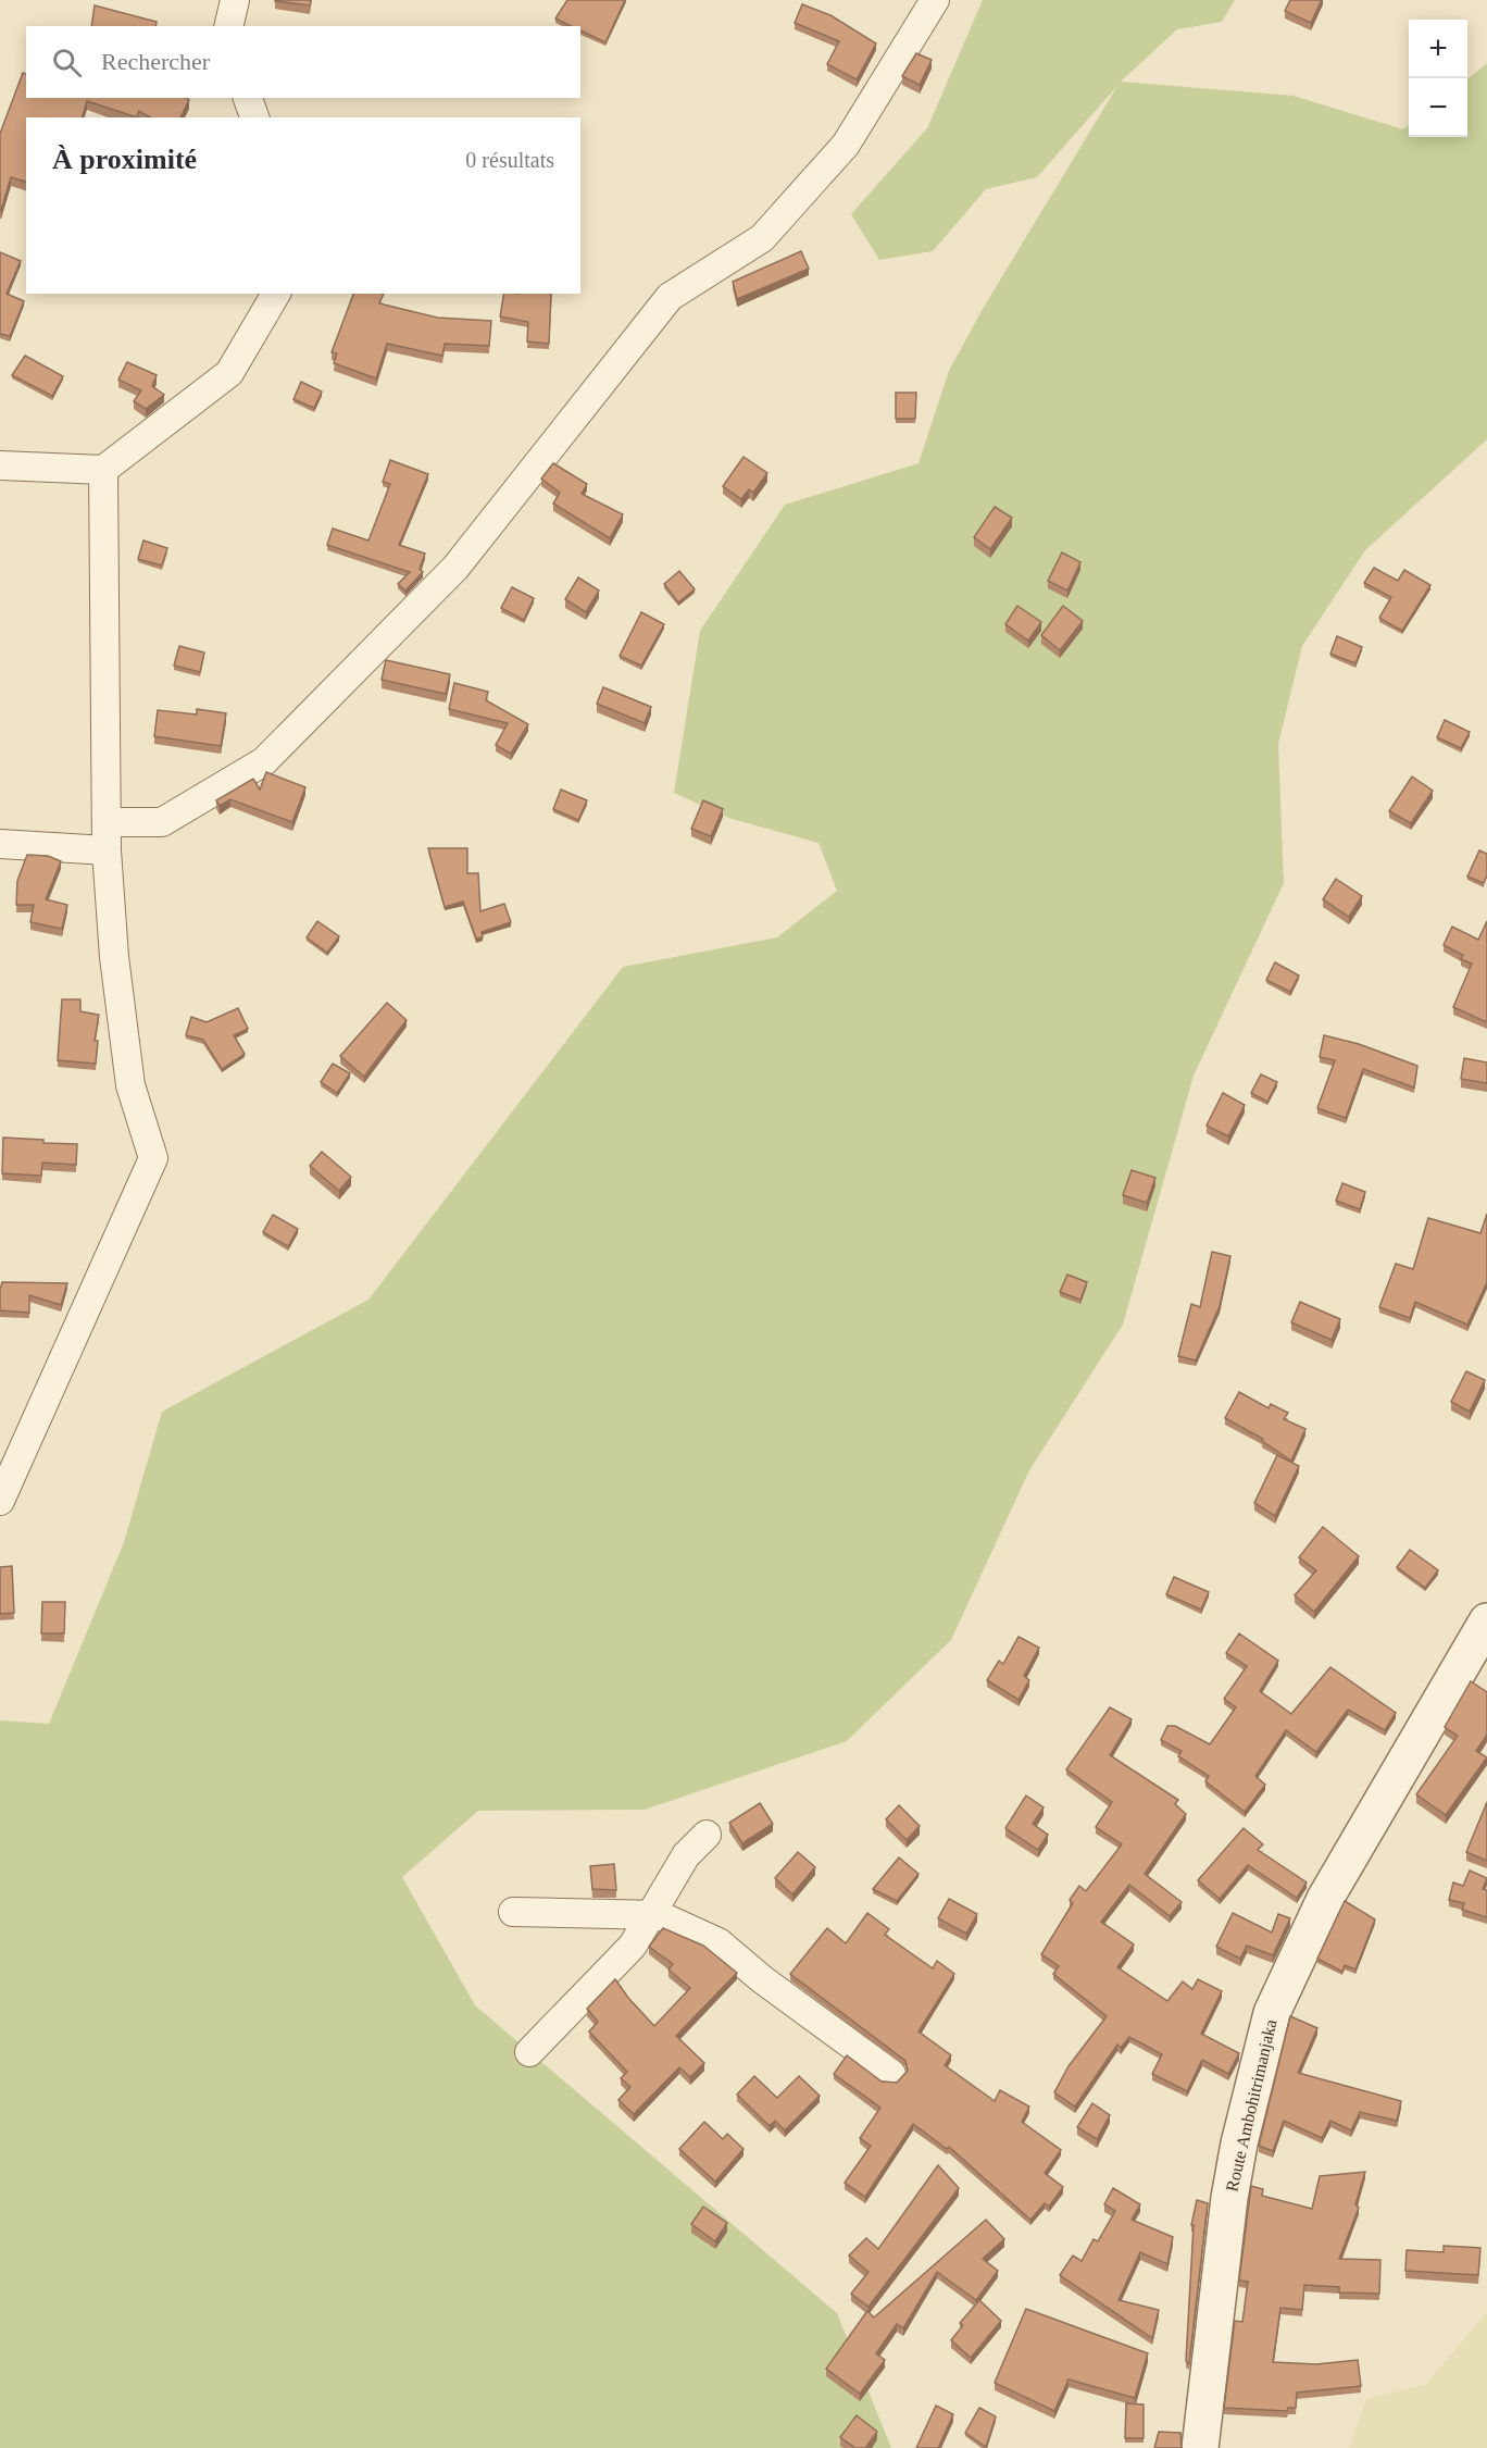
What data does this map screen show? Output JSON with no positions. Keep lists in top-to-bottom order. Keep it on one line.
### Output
{"streets":{"street":["Route Ambohitrimanjaka"]},"page":{"map_buttons":["+","−"],"search":"Rechercher","heading":["À proximité","0 résultats"]}}
